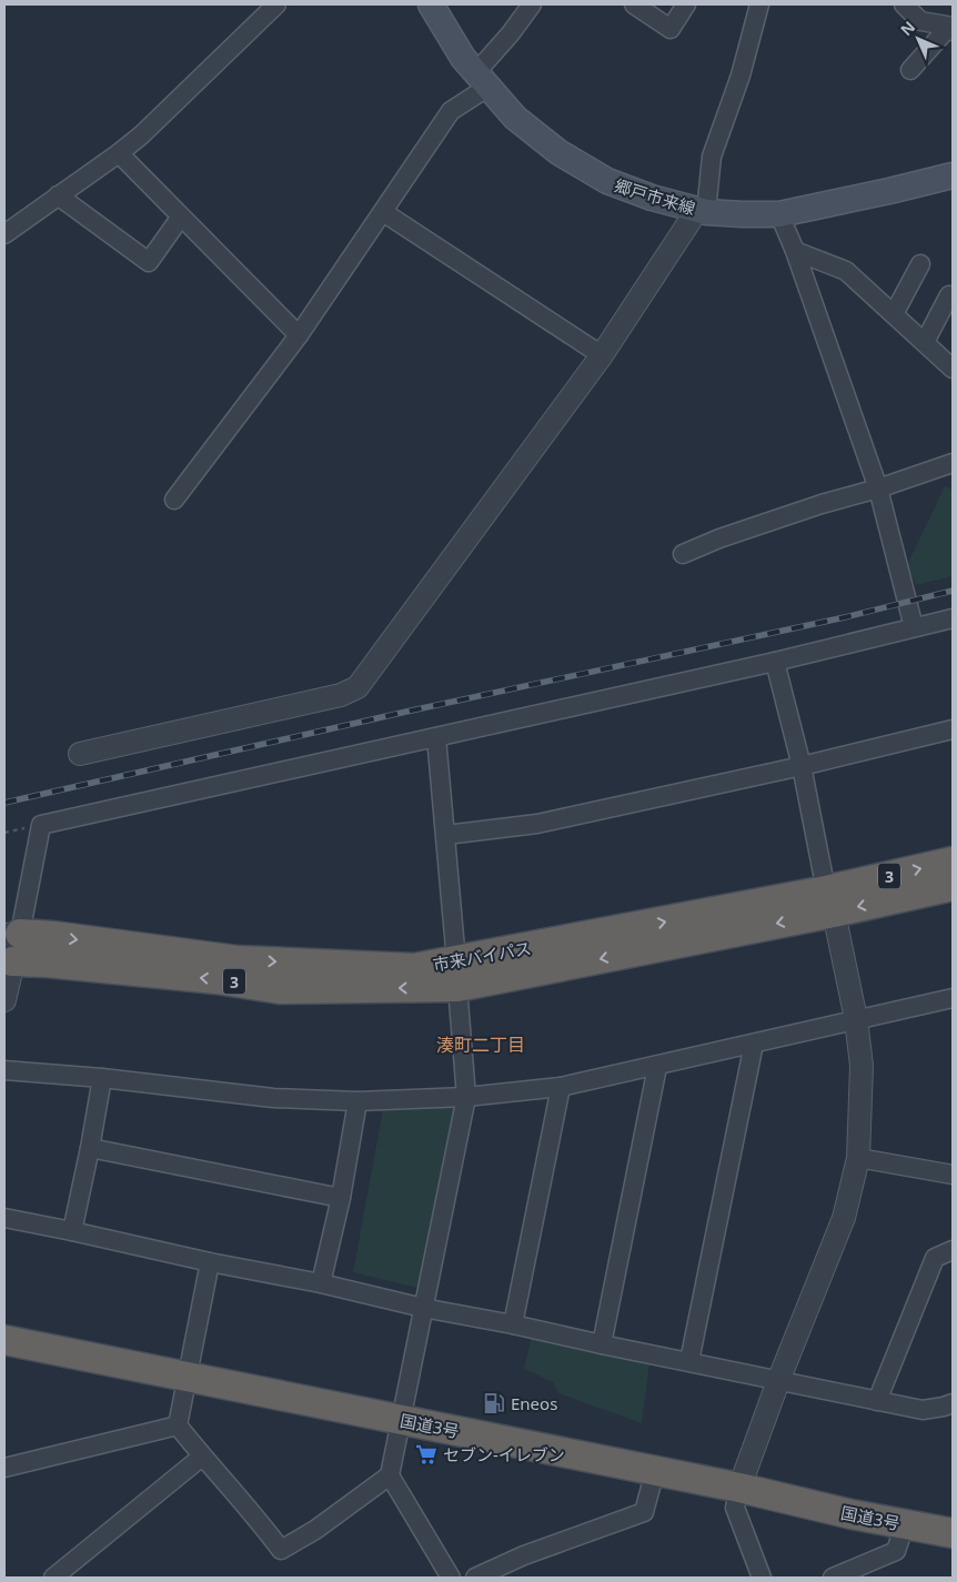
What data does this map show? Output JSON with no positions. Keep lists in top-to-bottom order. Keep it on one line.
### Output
{"streets":{"highway":["3","市来バイパス","国道3号"],"main road":["郷戸市来線"]},"districts":["湊町二丁目"],"places":{"fuel station":["Eneos"],"supermarket":["セブン-イレブン"]},"north":"top left"}
